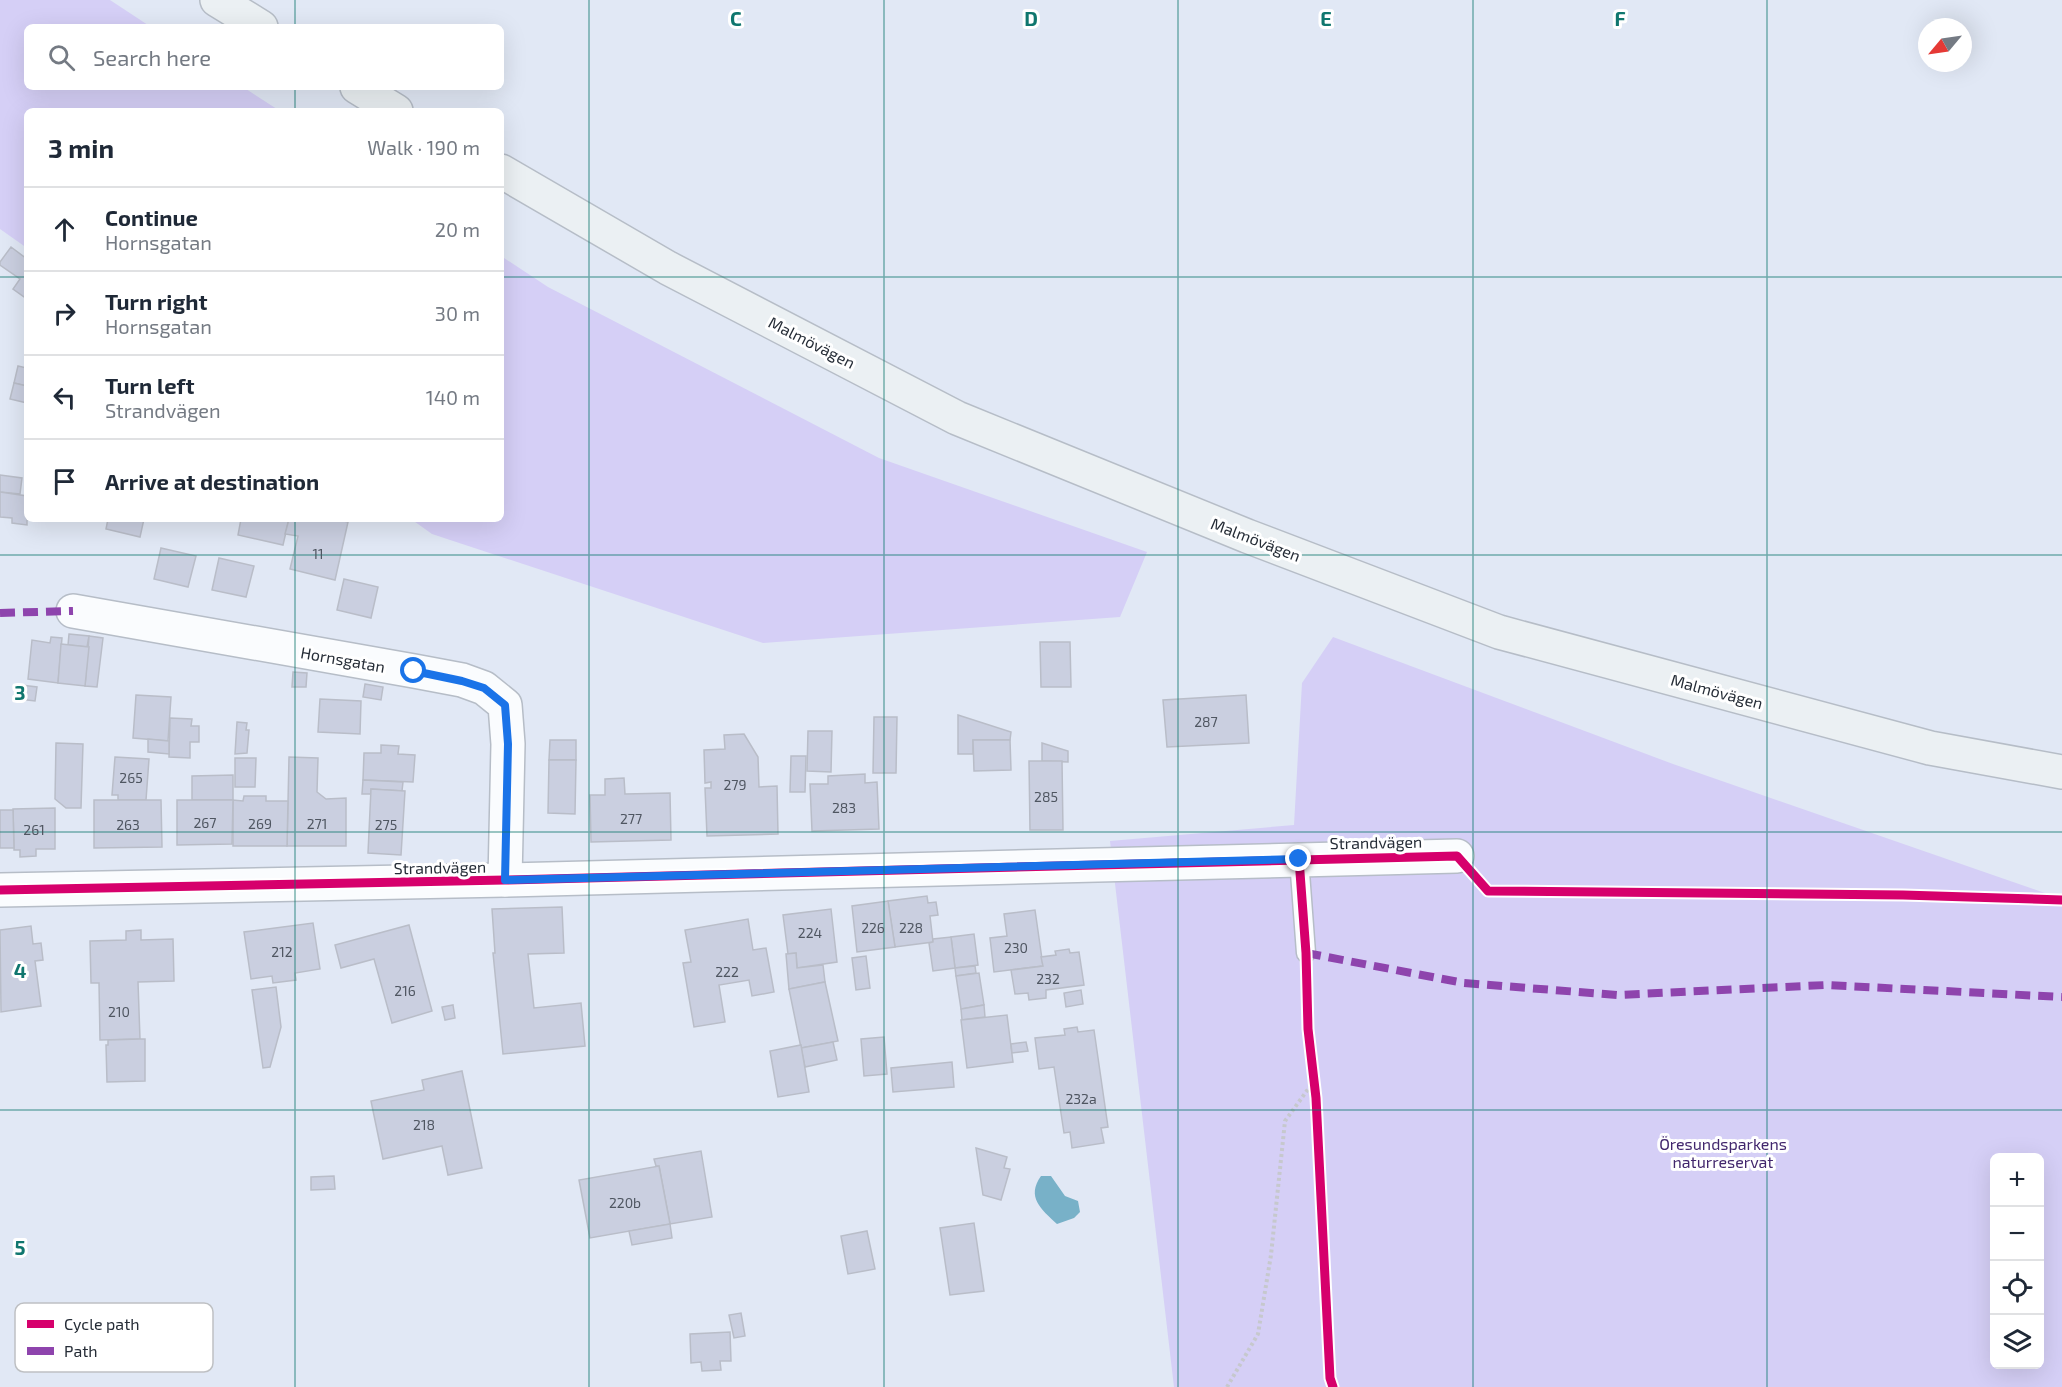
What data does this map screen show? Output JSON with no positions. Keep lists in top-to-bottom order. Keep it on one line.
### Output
{"streets":{"main road":["Malmövägen"],"street":["Hornsgatan","Strandvägen"]},"crossings":[["Hornsgatan","Strandvägen"]],"parks":["Öresundsparkens naturreservat"],"house_numbers":["11","287","265","279","285","283","277","267","269","271","263","275","261","226","228","224","230","212","222","232","216","210","232a","218","220b"],"legend":["Cycle path","Path"],"north":"bottom left","page":{"search":"Search here","heading":["3 min","Walk · 190 m"],"list":[["Continue","Hornsgatan","20 m"],["Turn right","Hornsgatan","30 m"],["Turn left","Strandvägen","140 m"],"Arrive at destination"],"map_buttons":["+","−"]},"grid":{"columns":["C","D","E","F"],"rows":["3","4","5"]}}
